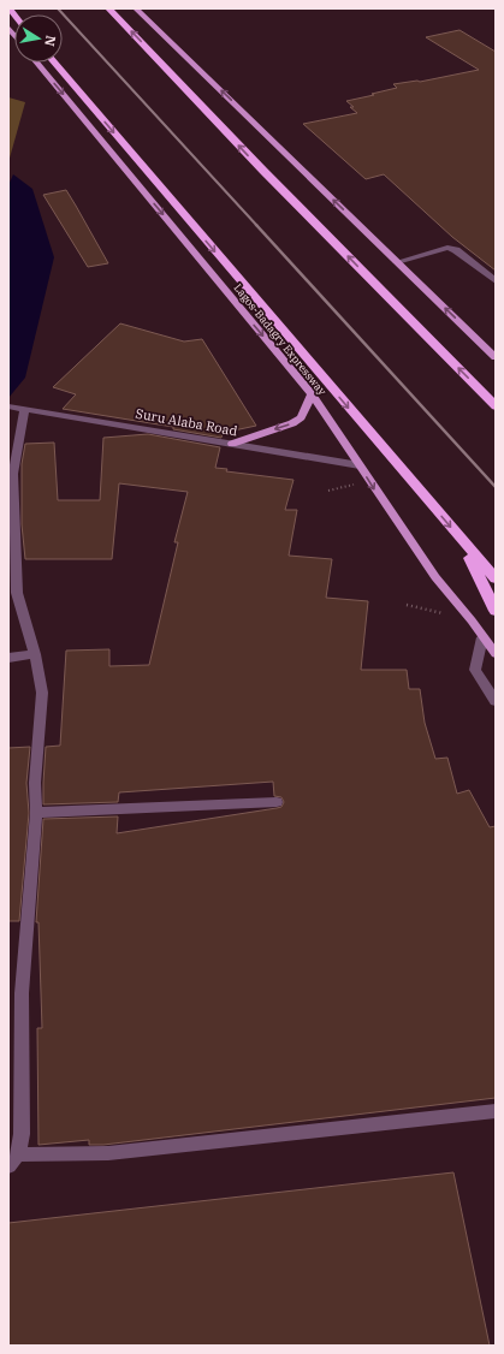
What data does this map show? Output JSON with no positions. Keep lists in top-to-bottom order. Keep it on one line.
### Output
{"streets":{"highway":["Lagos-Badagry Expressway"],"street":["Suru Alaba Road"]},"crossings":[["Lagos-Badagry Expressway","Suru Alaba Road"]],"north":"right"}
